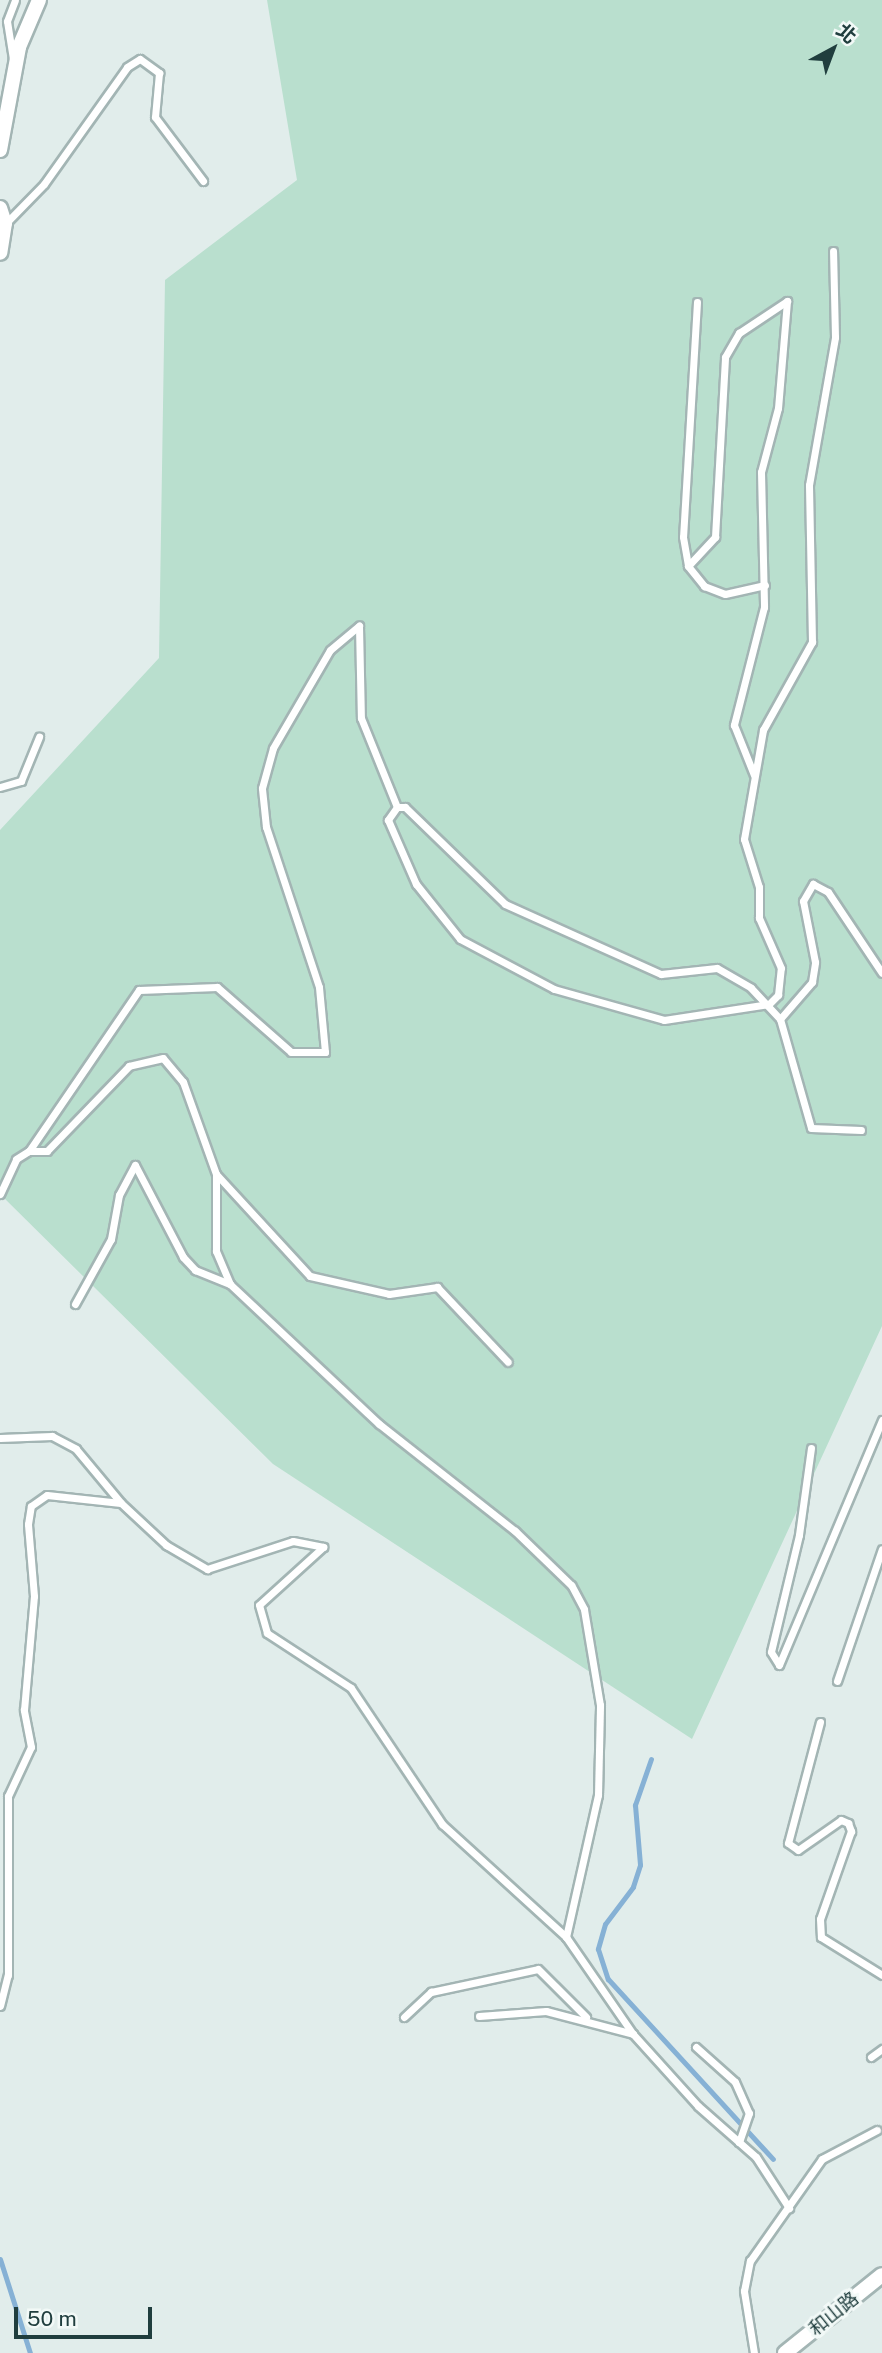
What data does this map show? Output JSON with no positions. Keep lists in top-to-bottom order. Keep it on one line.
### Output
{"streets":{"street":["和山路"]},"scale_bar":"50 m","north":"top right"}
